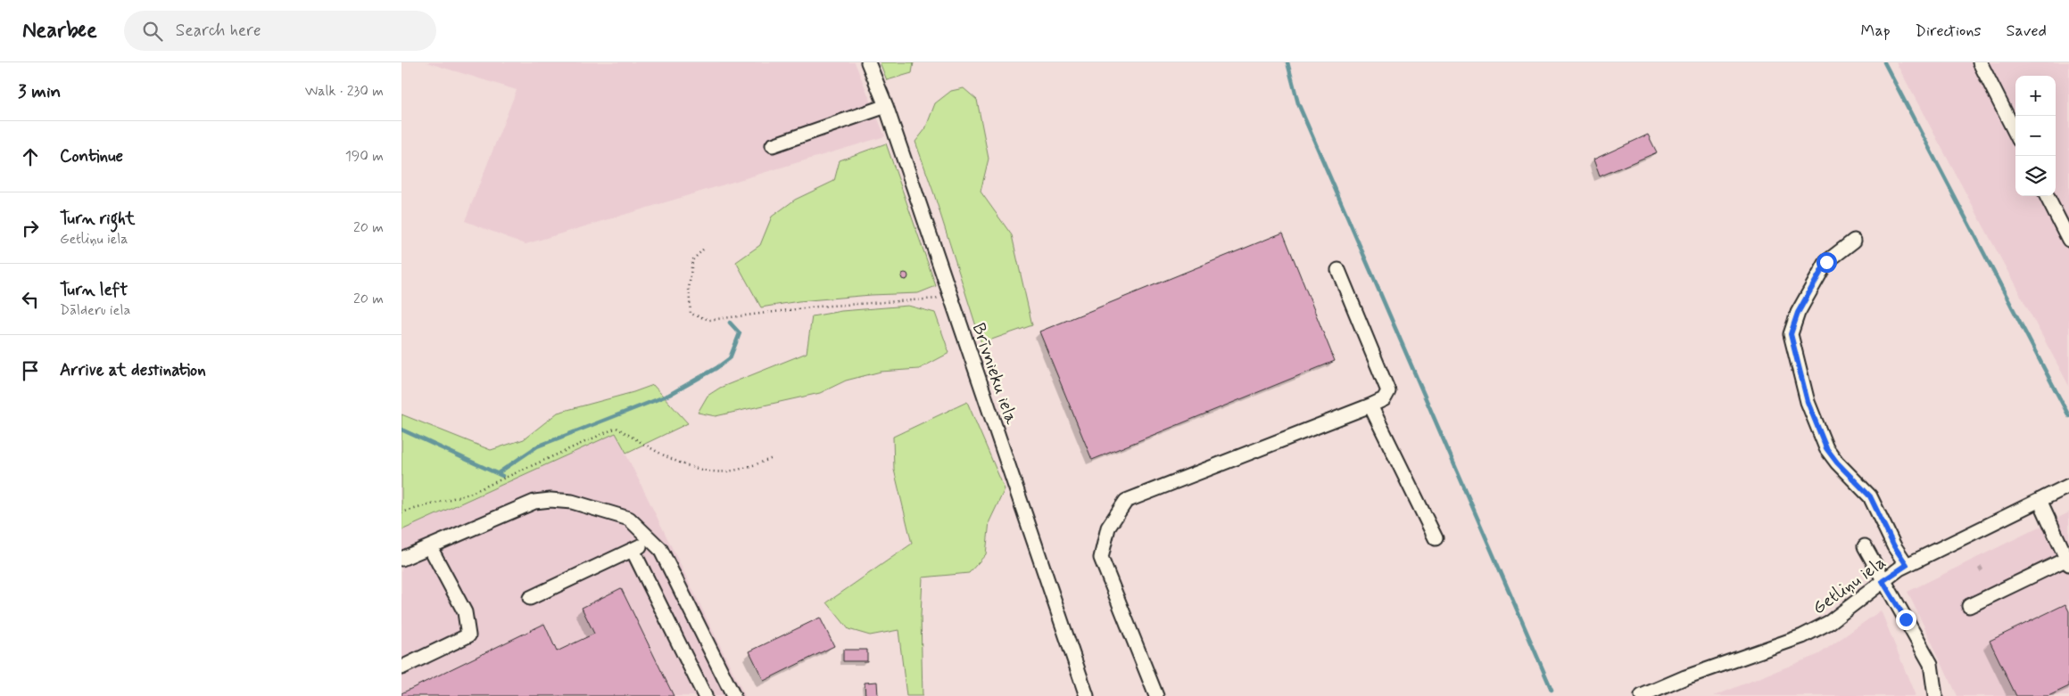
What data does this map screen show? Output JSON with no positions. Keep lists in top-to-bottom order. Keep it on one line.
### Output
{"streets":{"street":["Brīvnieku iela","Getliņu iela"]},"page":{"header":"Nearbee","search":"Search here","nav":["Map","Directions","Saved"],"heading":["3 min","Walk · 230 m"],"map_buttons":["+","−"],"list":[["Continue","190 m"],["Turn right","Getliņu iela","20 m"],["Turn left","Dālderu iela","20 m"],"Arrive at destination"]}}
